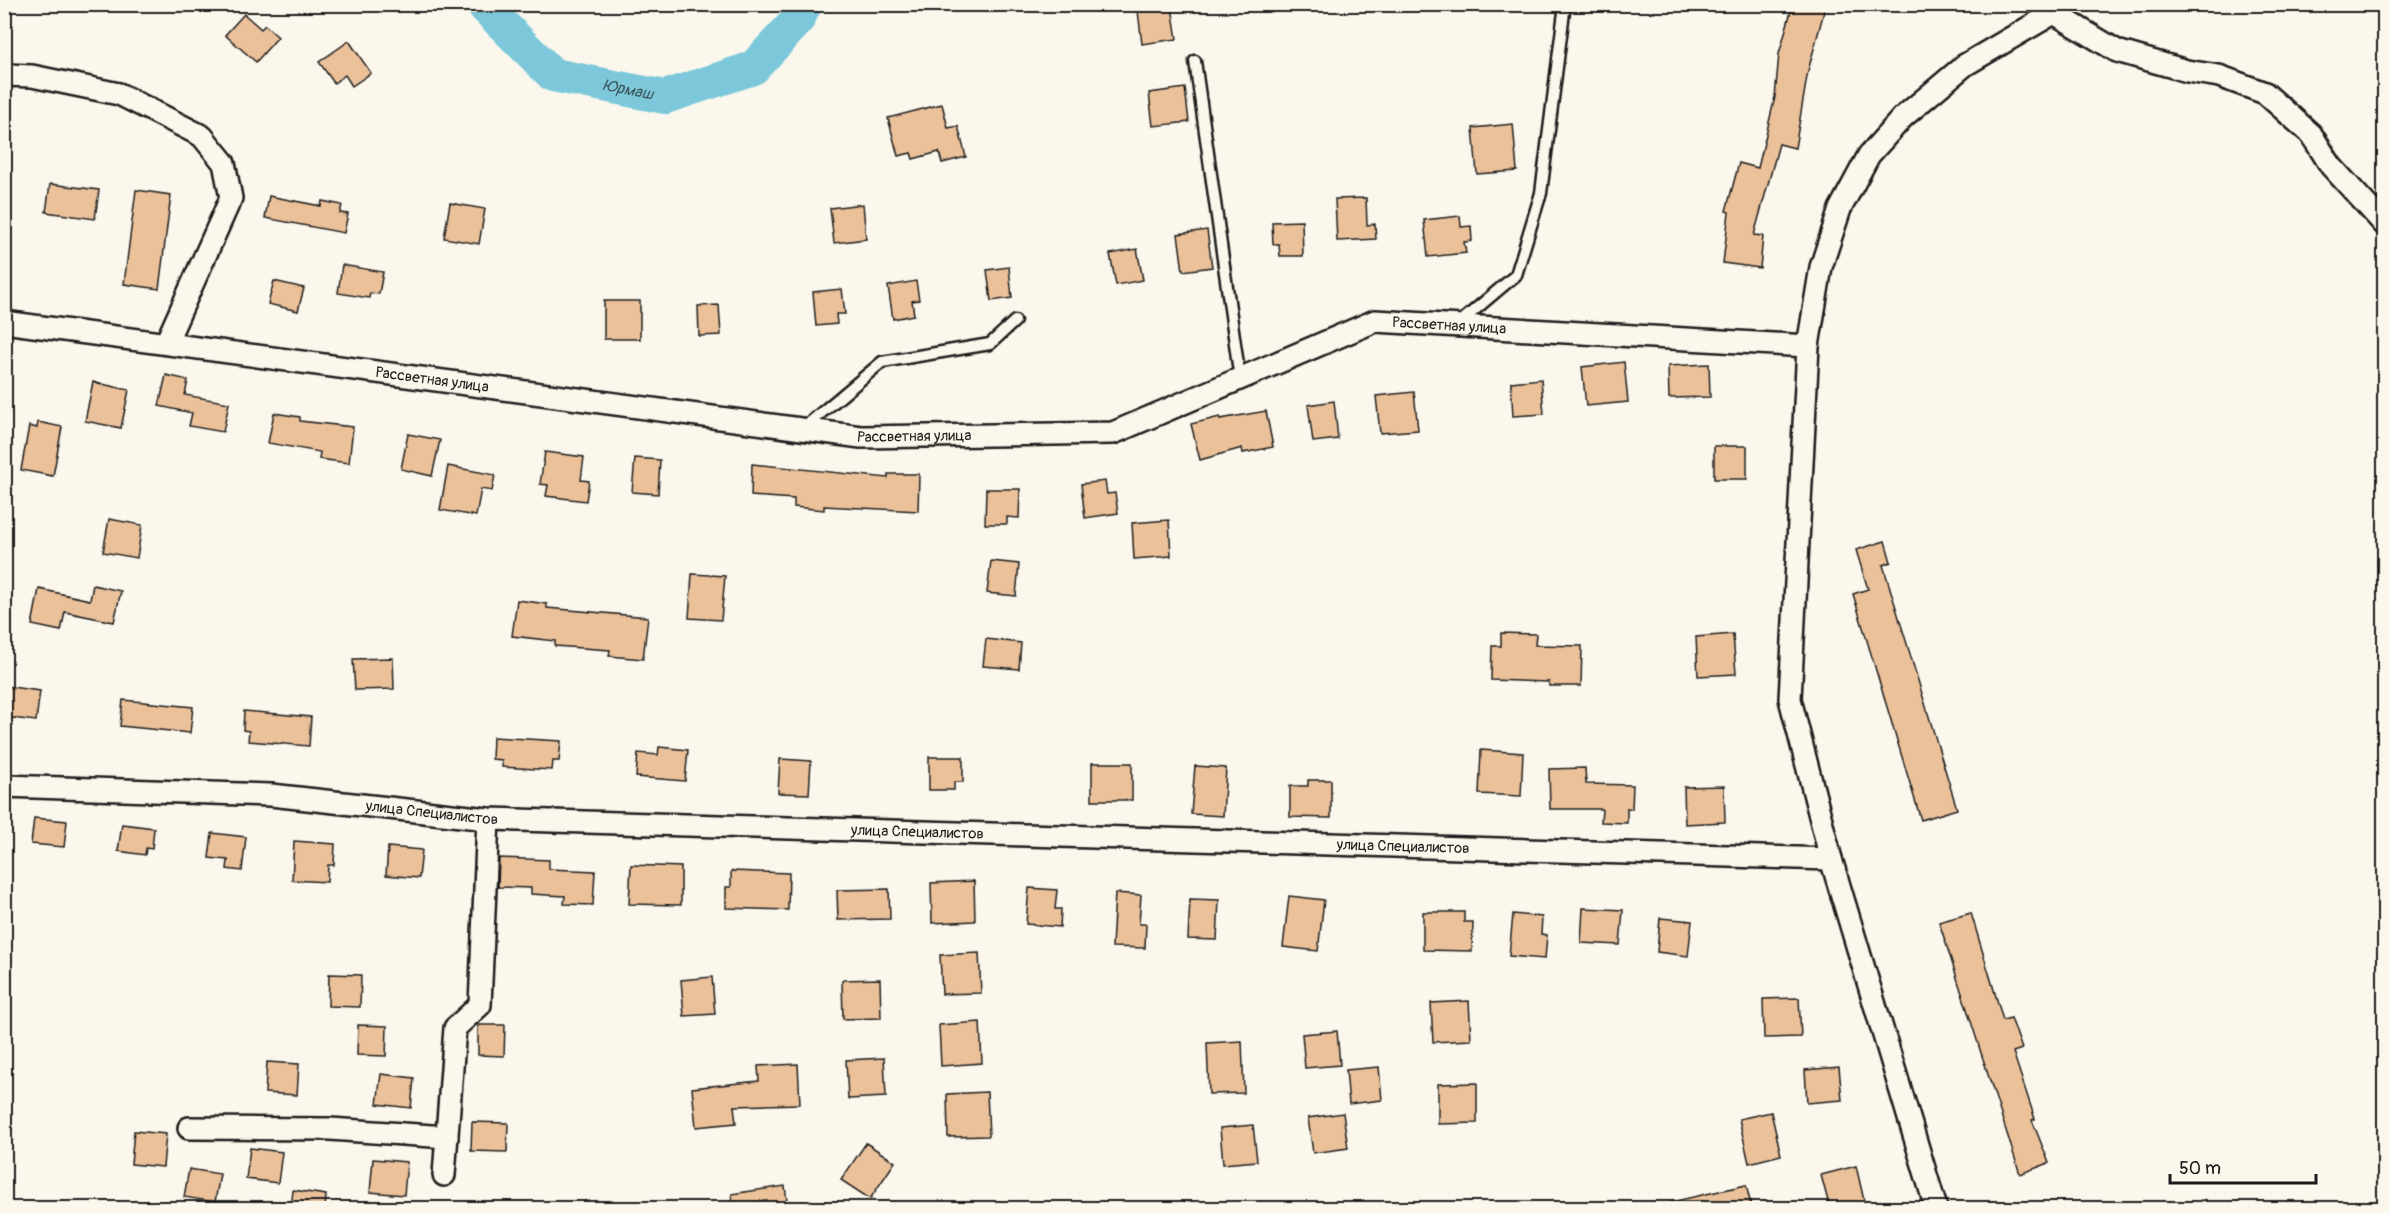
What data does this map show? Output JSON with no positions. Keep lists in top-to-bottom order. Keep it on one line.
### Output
{"streets":{"street":["Рассветная улица","улица Специалистов"]},"water":["Юрмаш"],"scale_bar":"50 m"}
